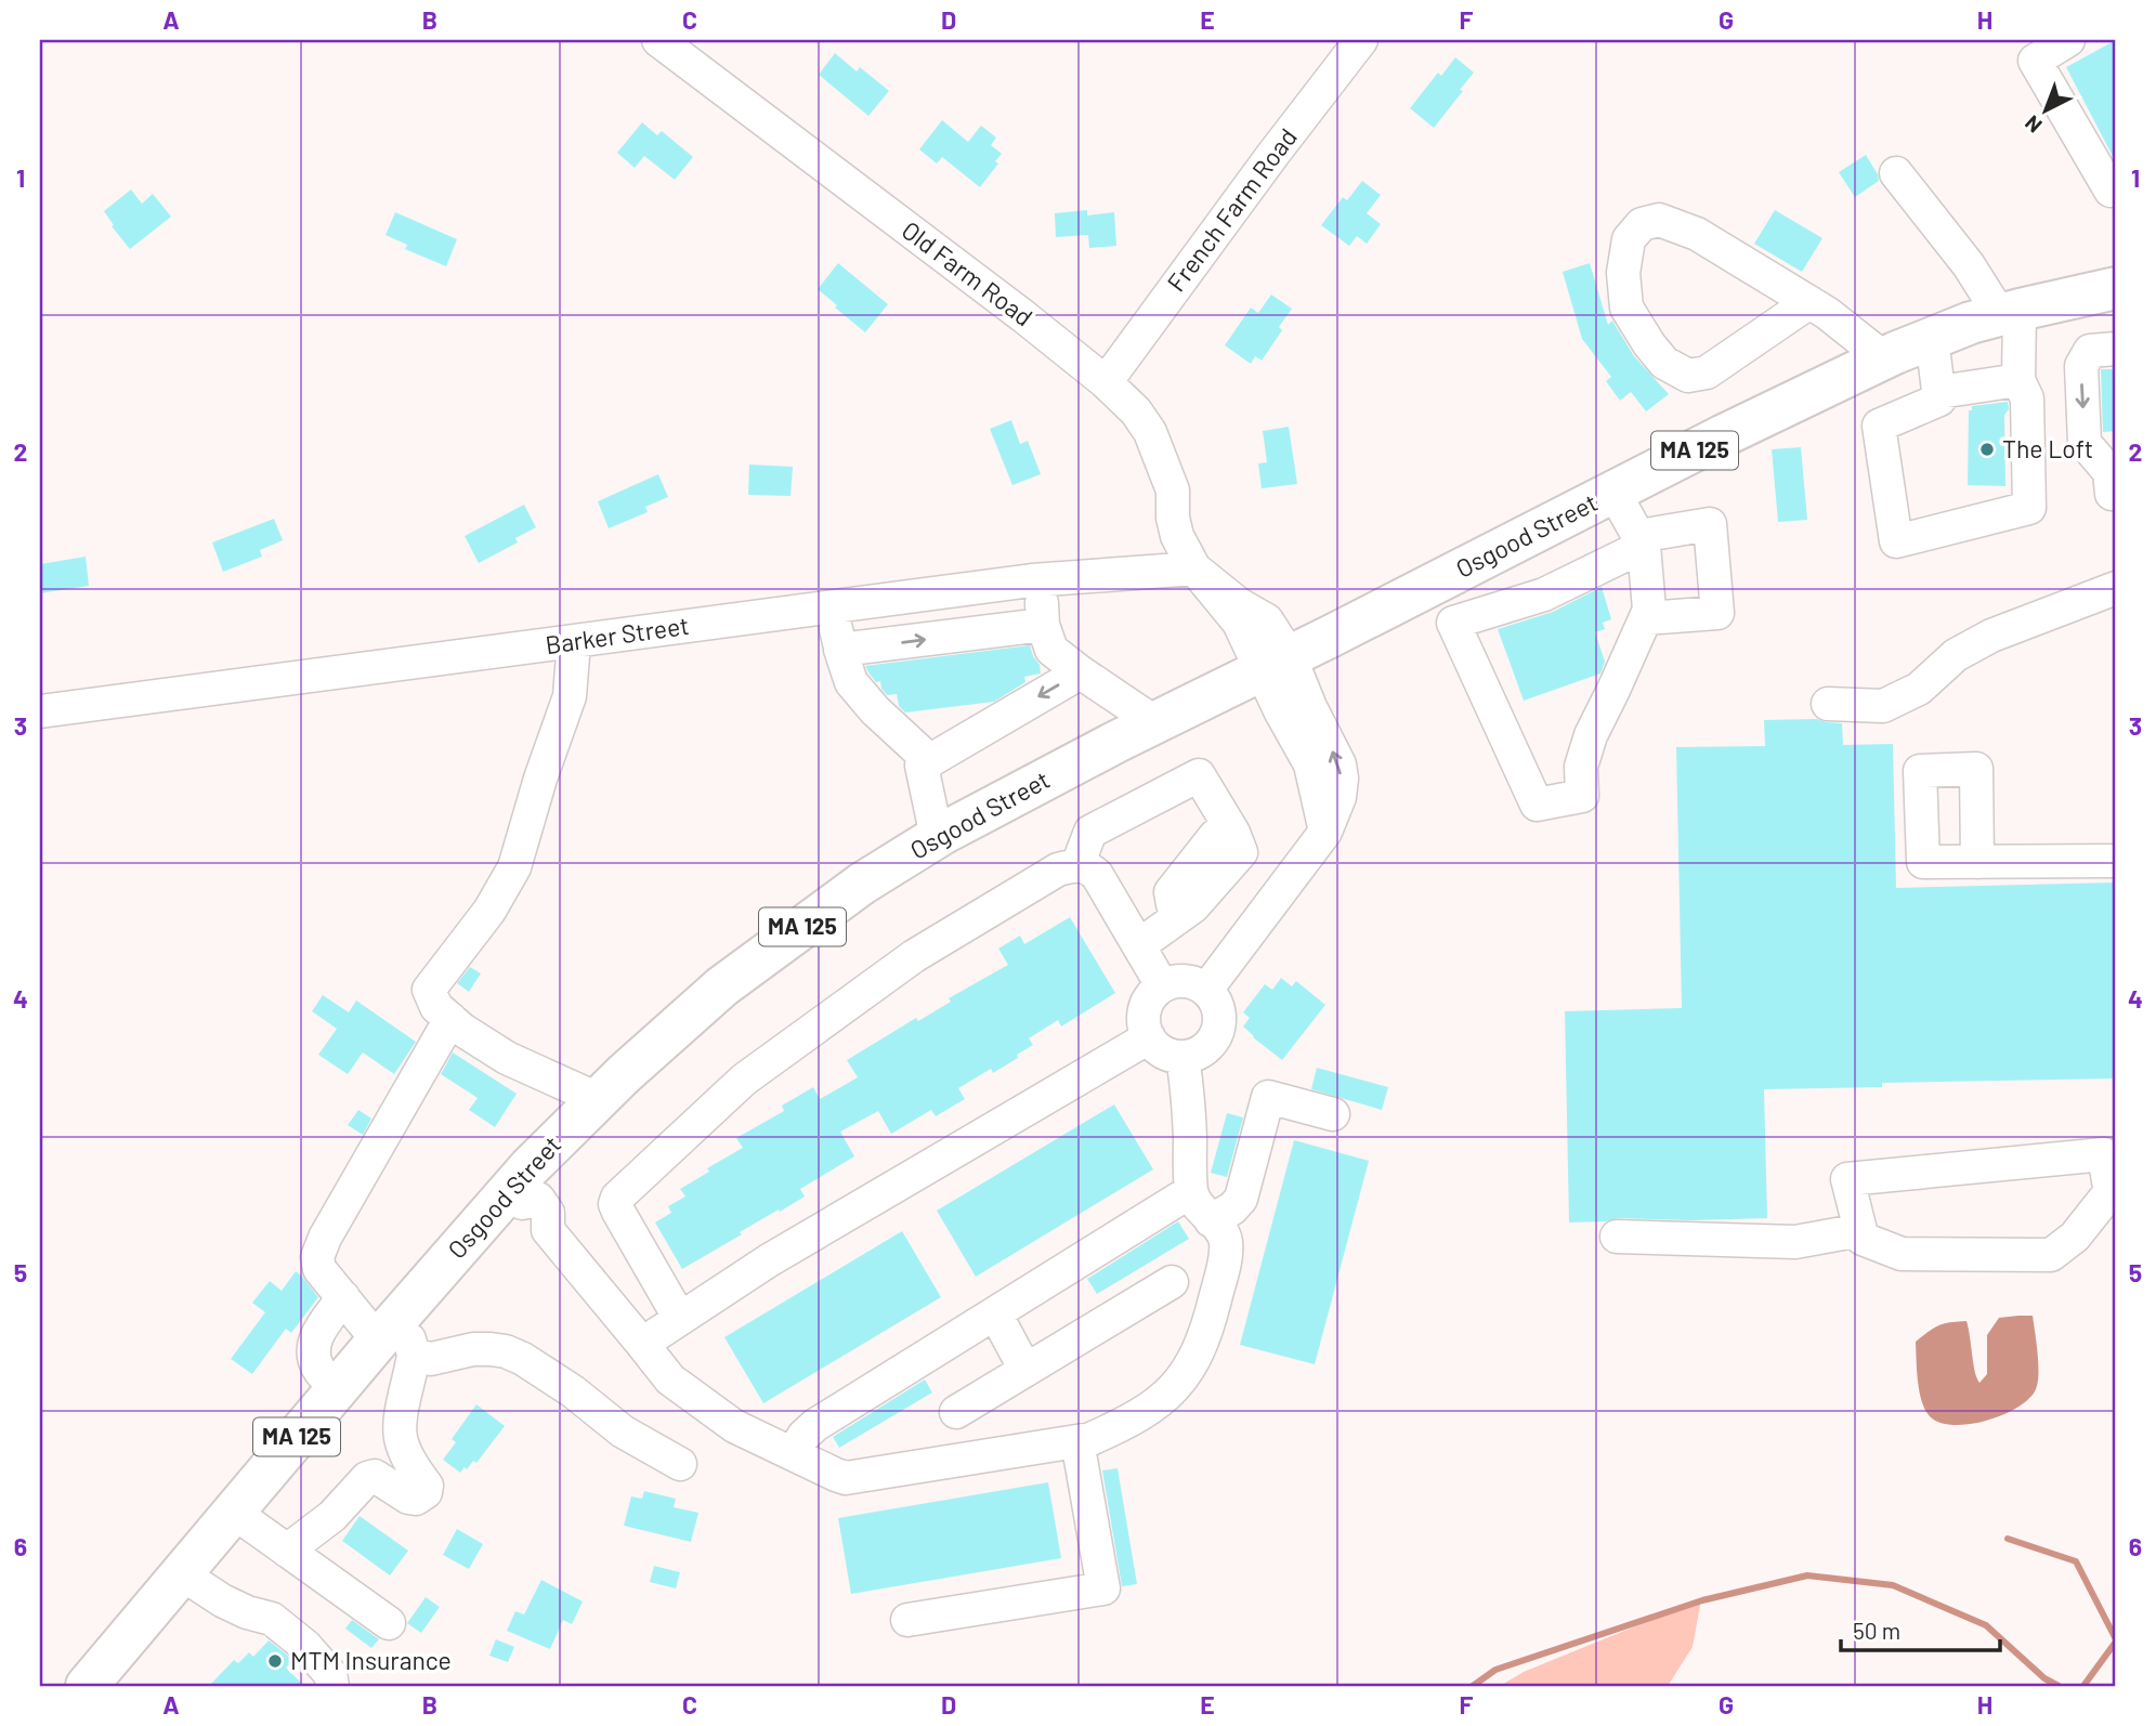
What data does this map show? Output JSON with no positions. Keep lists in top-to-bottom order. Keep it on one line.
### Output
{"streets":{"highway":["MA 125","Osgood Street"],"street":["French Farm Road","Old Farm Road","Barker Street"]},"crossings":[["French Farm Road","Old Farm Road"],["Old Farm Road","Barker Street"]],"places":["The Loft","MTM Insurance"],"scale_bar":"50 m","north":"bottom left","grid":{"columns":["A","B","C","D","E","F","G","H"],"rows":["1","2","3","4","5","6"]}}
